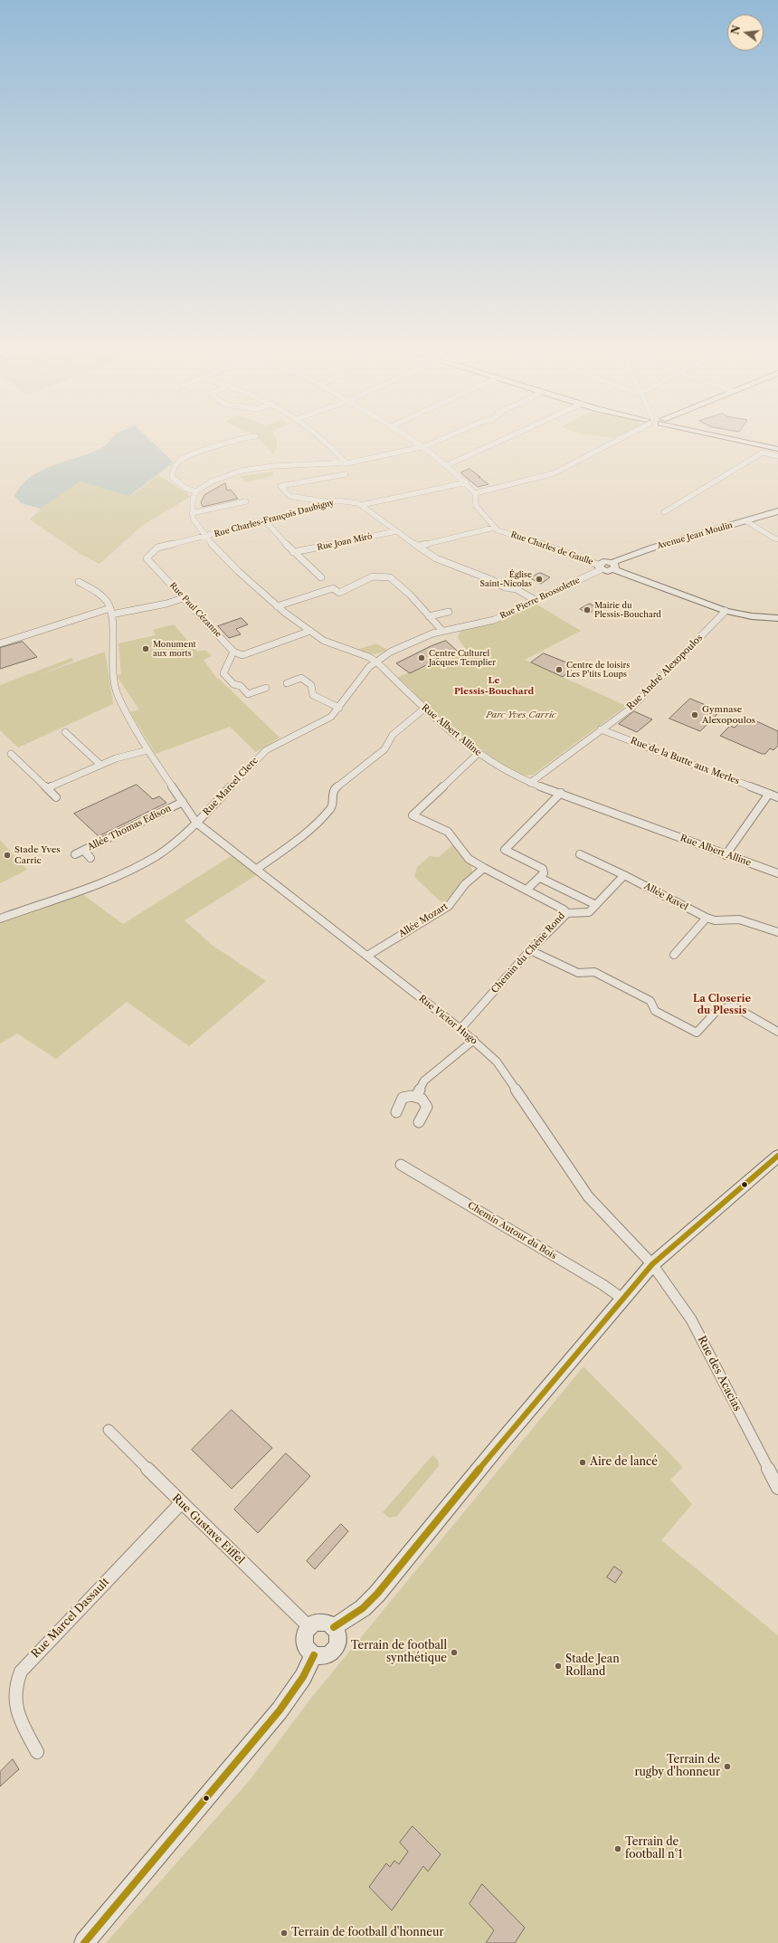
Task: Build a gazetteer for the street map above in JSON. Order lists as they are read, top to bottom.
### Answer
{
  "streets": {
    "street": [
      "Rue Charles-François Daubigny",
      "Avenue Jean Moulin",
      "Rue Joan Mirò",
      "Rue Charles de Gaulle",
      "Rue Pierre Brossolette",
      "Rue Paul Cézanne",
      "Rue André Alexopoulos",
      "Rue Albert Alline",
      "Rue de la Butte aux Merles",
      "Rue Marcel Clerc",
      "Allée Thomas Edison",
      "Allée Ravel",
      "Allée Mozart",
      "Chemin du Chêne Rond",
      "Rue Victor Hugo",
      "Chemin Autour du Bois",
      "Rue des Acacias",
      "Rue Gustave Eiffel",
      "Rue Marcel Dassault"
    ]
  },
  "crossings": [
    ["Rue Charles-François Daubigny", "Rue Paul Cézanne"],
    ["Rue Charles-François Daubigny", "Rue Albert Alline"],
    ["Avenue Jean Moulin", "Rue Charles de Gaulle"],
    ["Avenue Jean Moulin", "Rue Pierre Brossolette"],
    ["Rue Charles de Gaulle", "Rue Pierre Brossolette"],
    ["Rue Pierre Brossolette", "Rue Albert Alline"],
    ["Rue Pierre Brossolette", "Rue Marcel Clerc"],
    ["Rue Paul Cézanne", "Rue Albert Alline"],
    ["Rue André Alexopoulos", "Rue Albert Alline"],
    ["Rue André Alexopoulos", "Rue de la Butte aux Merles"],
    ["Rue Albert Alline", "Rue Marcel Clerc"],
    ["Rue Marcel Clerc", "Rue Victor Hugo"],
    ["Allée Thomas Edison", "Rue Victor Hugo"],
    ["Allée Mozart", "Chemin du Chêne Rond"],
    ["Allée Mozart", "Rue Victor Hugo"],
    ["Chemin du Chêne Rond", "Rue Victor Hugo"],
    ["Rue Victor Hugo", "Rue des Acacias"],
    ["Rue Gustave Eiffel", "Rue Marcel Dassault"]
  ],
  "districts": ["Le Plessis-Bouchard", "La Closerie du Plessis"],
  "parks": ["Parc Yves Carric"],
  "places": [
    "Église Saint-Nicolas",
    "Mairie du Plessis-Bouchard",
    "Monument aux morts",
    "Centre Culturel Jacques Templier",
    "Centre de loisirs Les P'tits Loups",
    "Gymnase Alexopoulos",
    "Stade Yves Carric",
    "Aire de lancé",
    "Terrain de football synthétique",
    "Stade Jean Rolland",
    "Terrain de rugby d'honneur",
    "Terrain de football n°1",
    "Terrain de football d'honneur"
  ],
  "north": "left"
}
